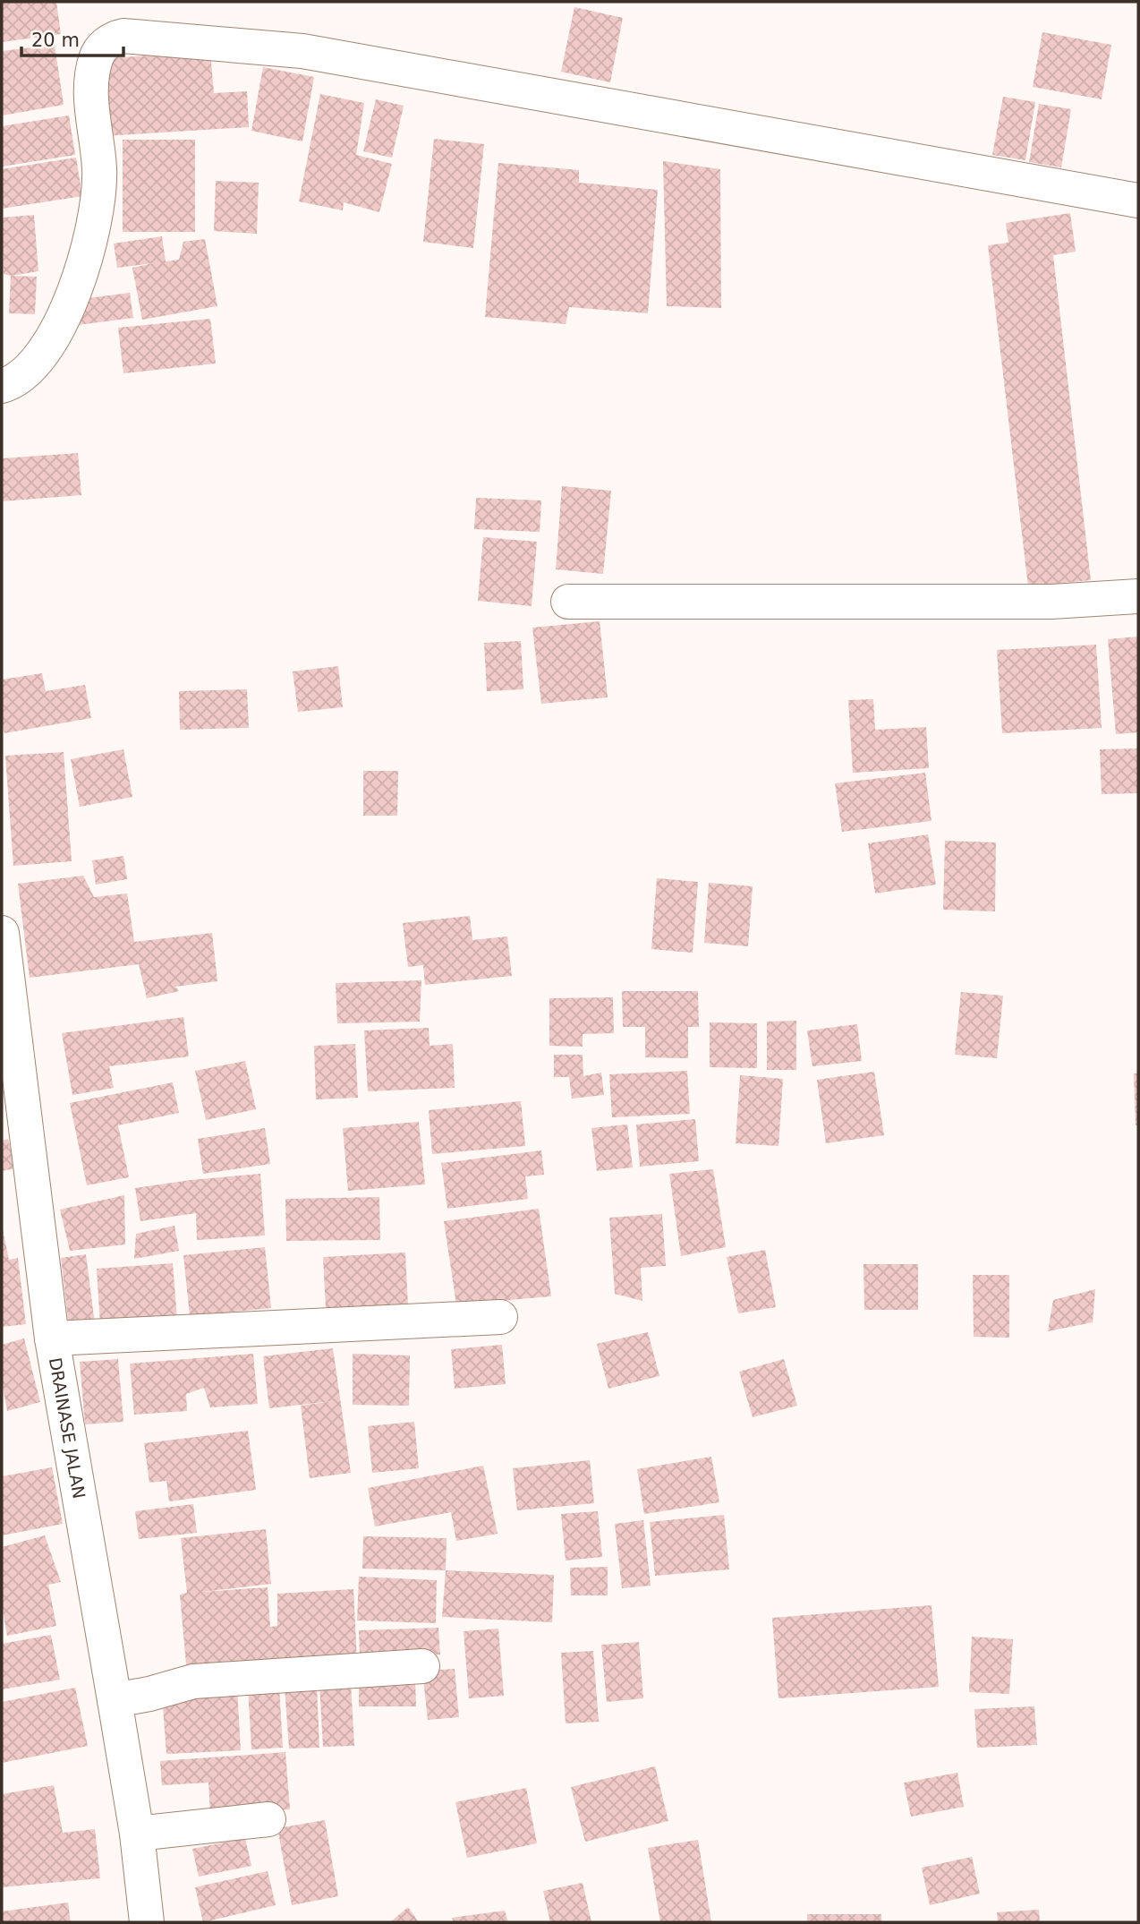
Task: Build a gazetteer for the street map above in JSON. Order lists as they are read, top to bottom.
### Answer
{
  "streets": {
    "street": ["DRAINASE JALAN"]
  },
  "scale_bar": "20 m"
}
